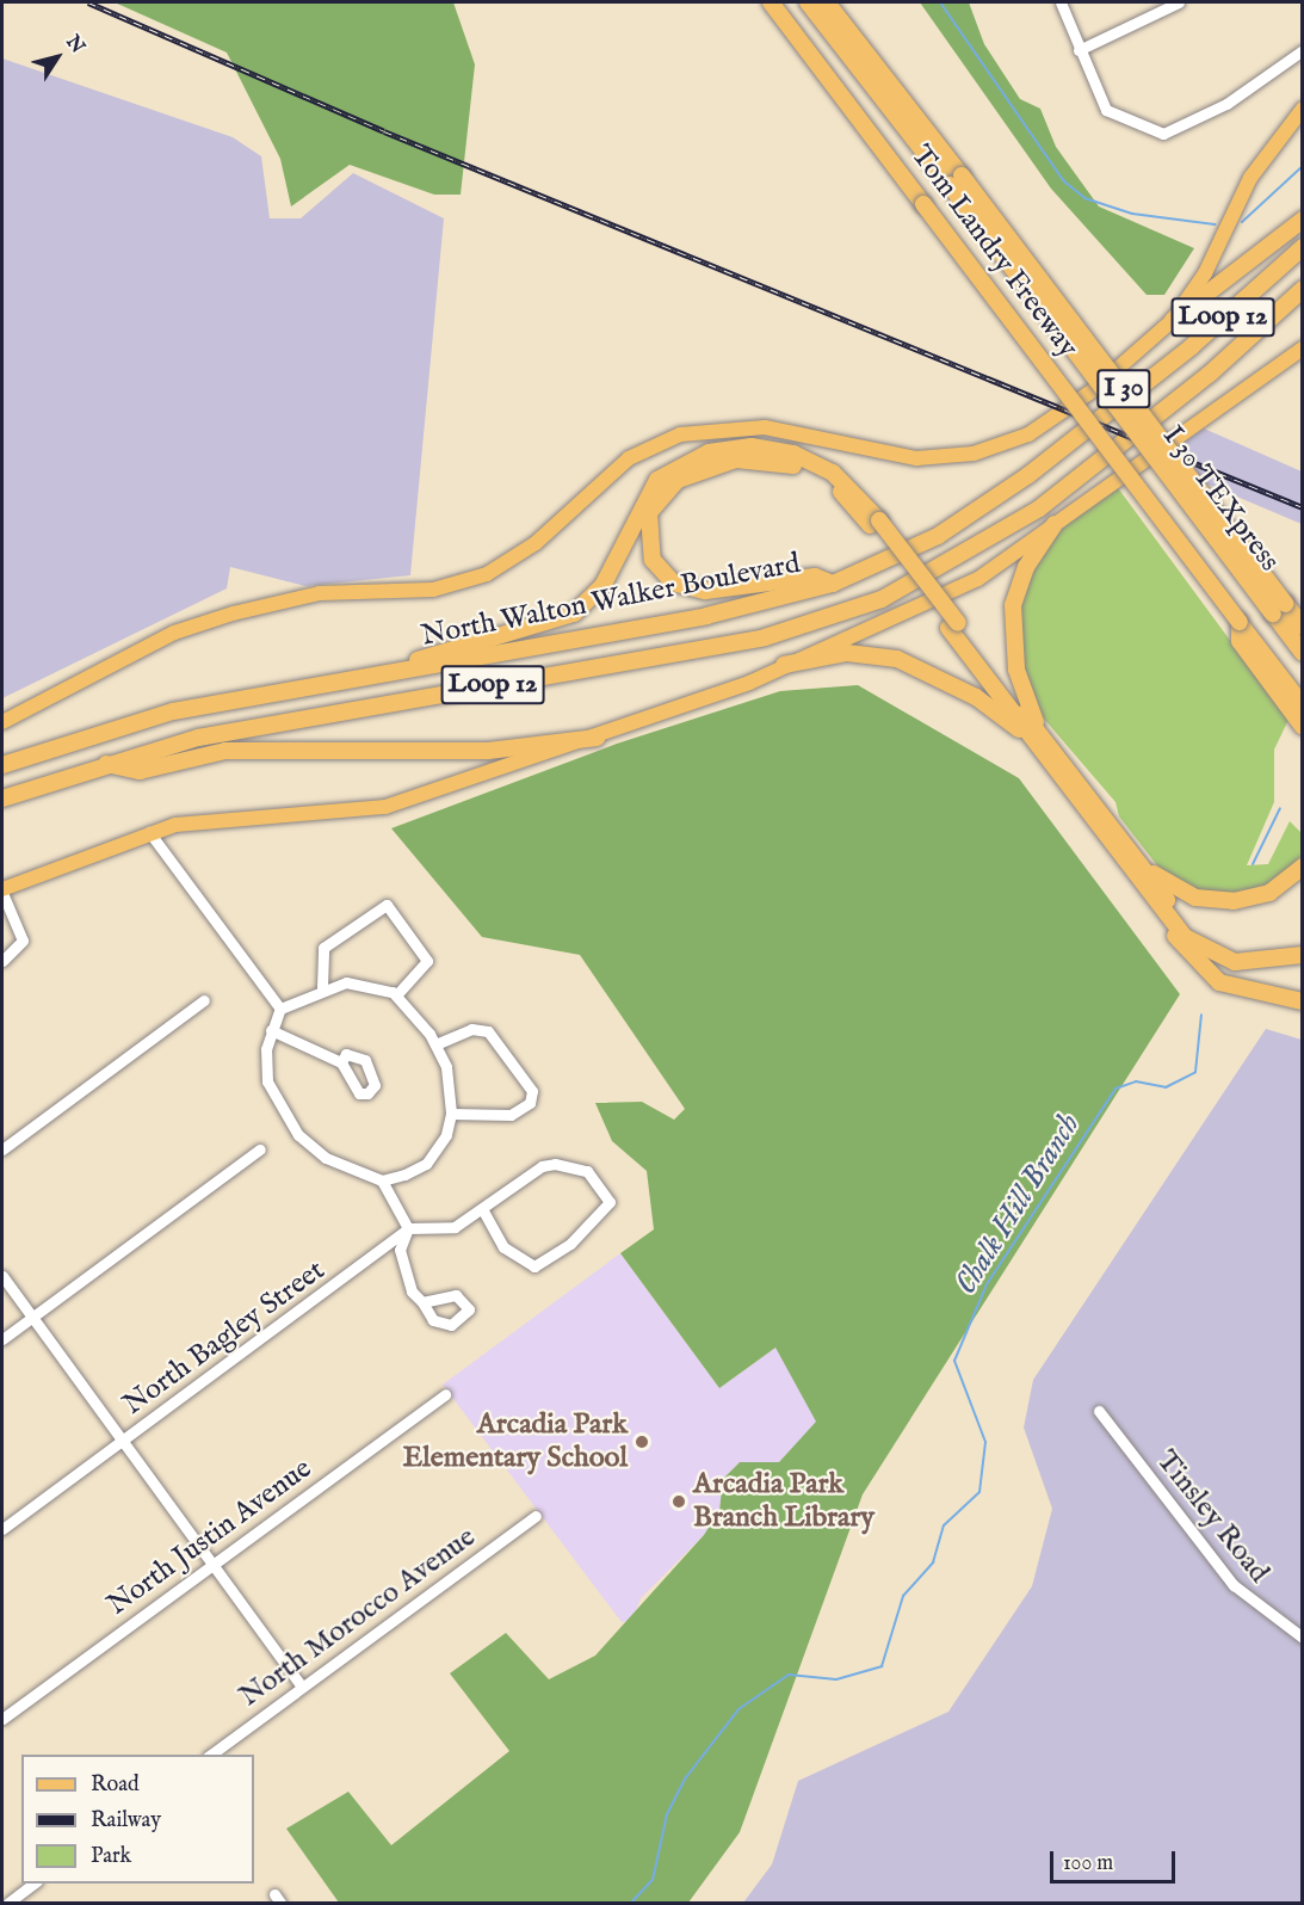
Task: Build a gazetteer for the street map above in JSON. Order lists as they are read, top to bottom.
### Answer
{
  "streets": {
    "highway": [
      "Tom Landry Freeway",
      "Loop 12",
      "I 30",
      "I 30 TEXpress",
      "North Walton Walker Boulevard"
    ],
    "street": [
      "North Bagley Street",
      "Tinsley Road",
      "North Justin Avenue",
      "North Morocco Avenue"
    ]
  },
  "crossings": [
    ["Tom Landry Freeway", "I 30 TEXpress"]
  ],
  "water": ["Chalk Hill Branch"],
  "places": ["Arcadia Park Elementary School", "Arcadia Park Branch Library"],
  "legend": ["Road", "Railway", "Park"],
  "scale_bar": "100 m",
  "north": "top right"
}
